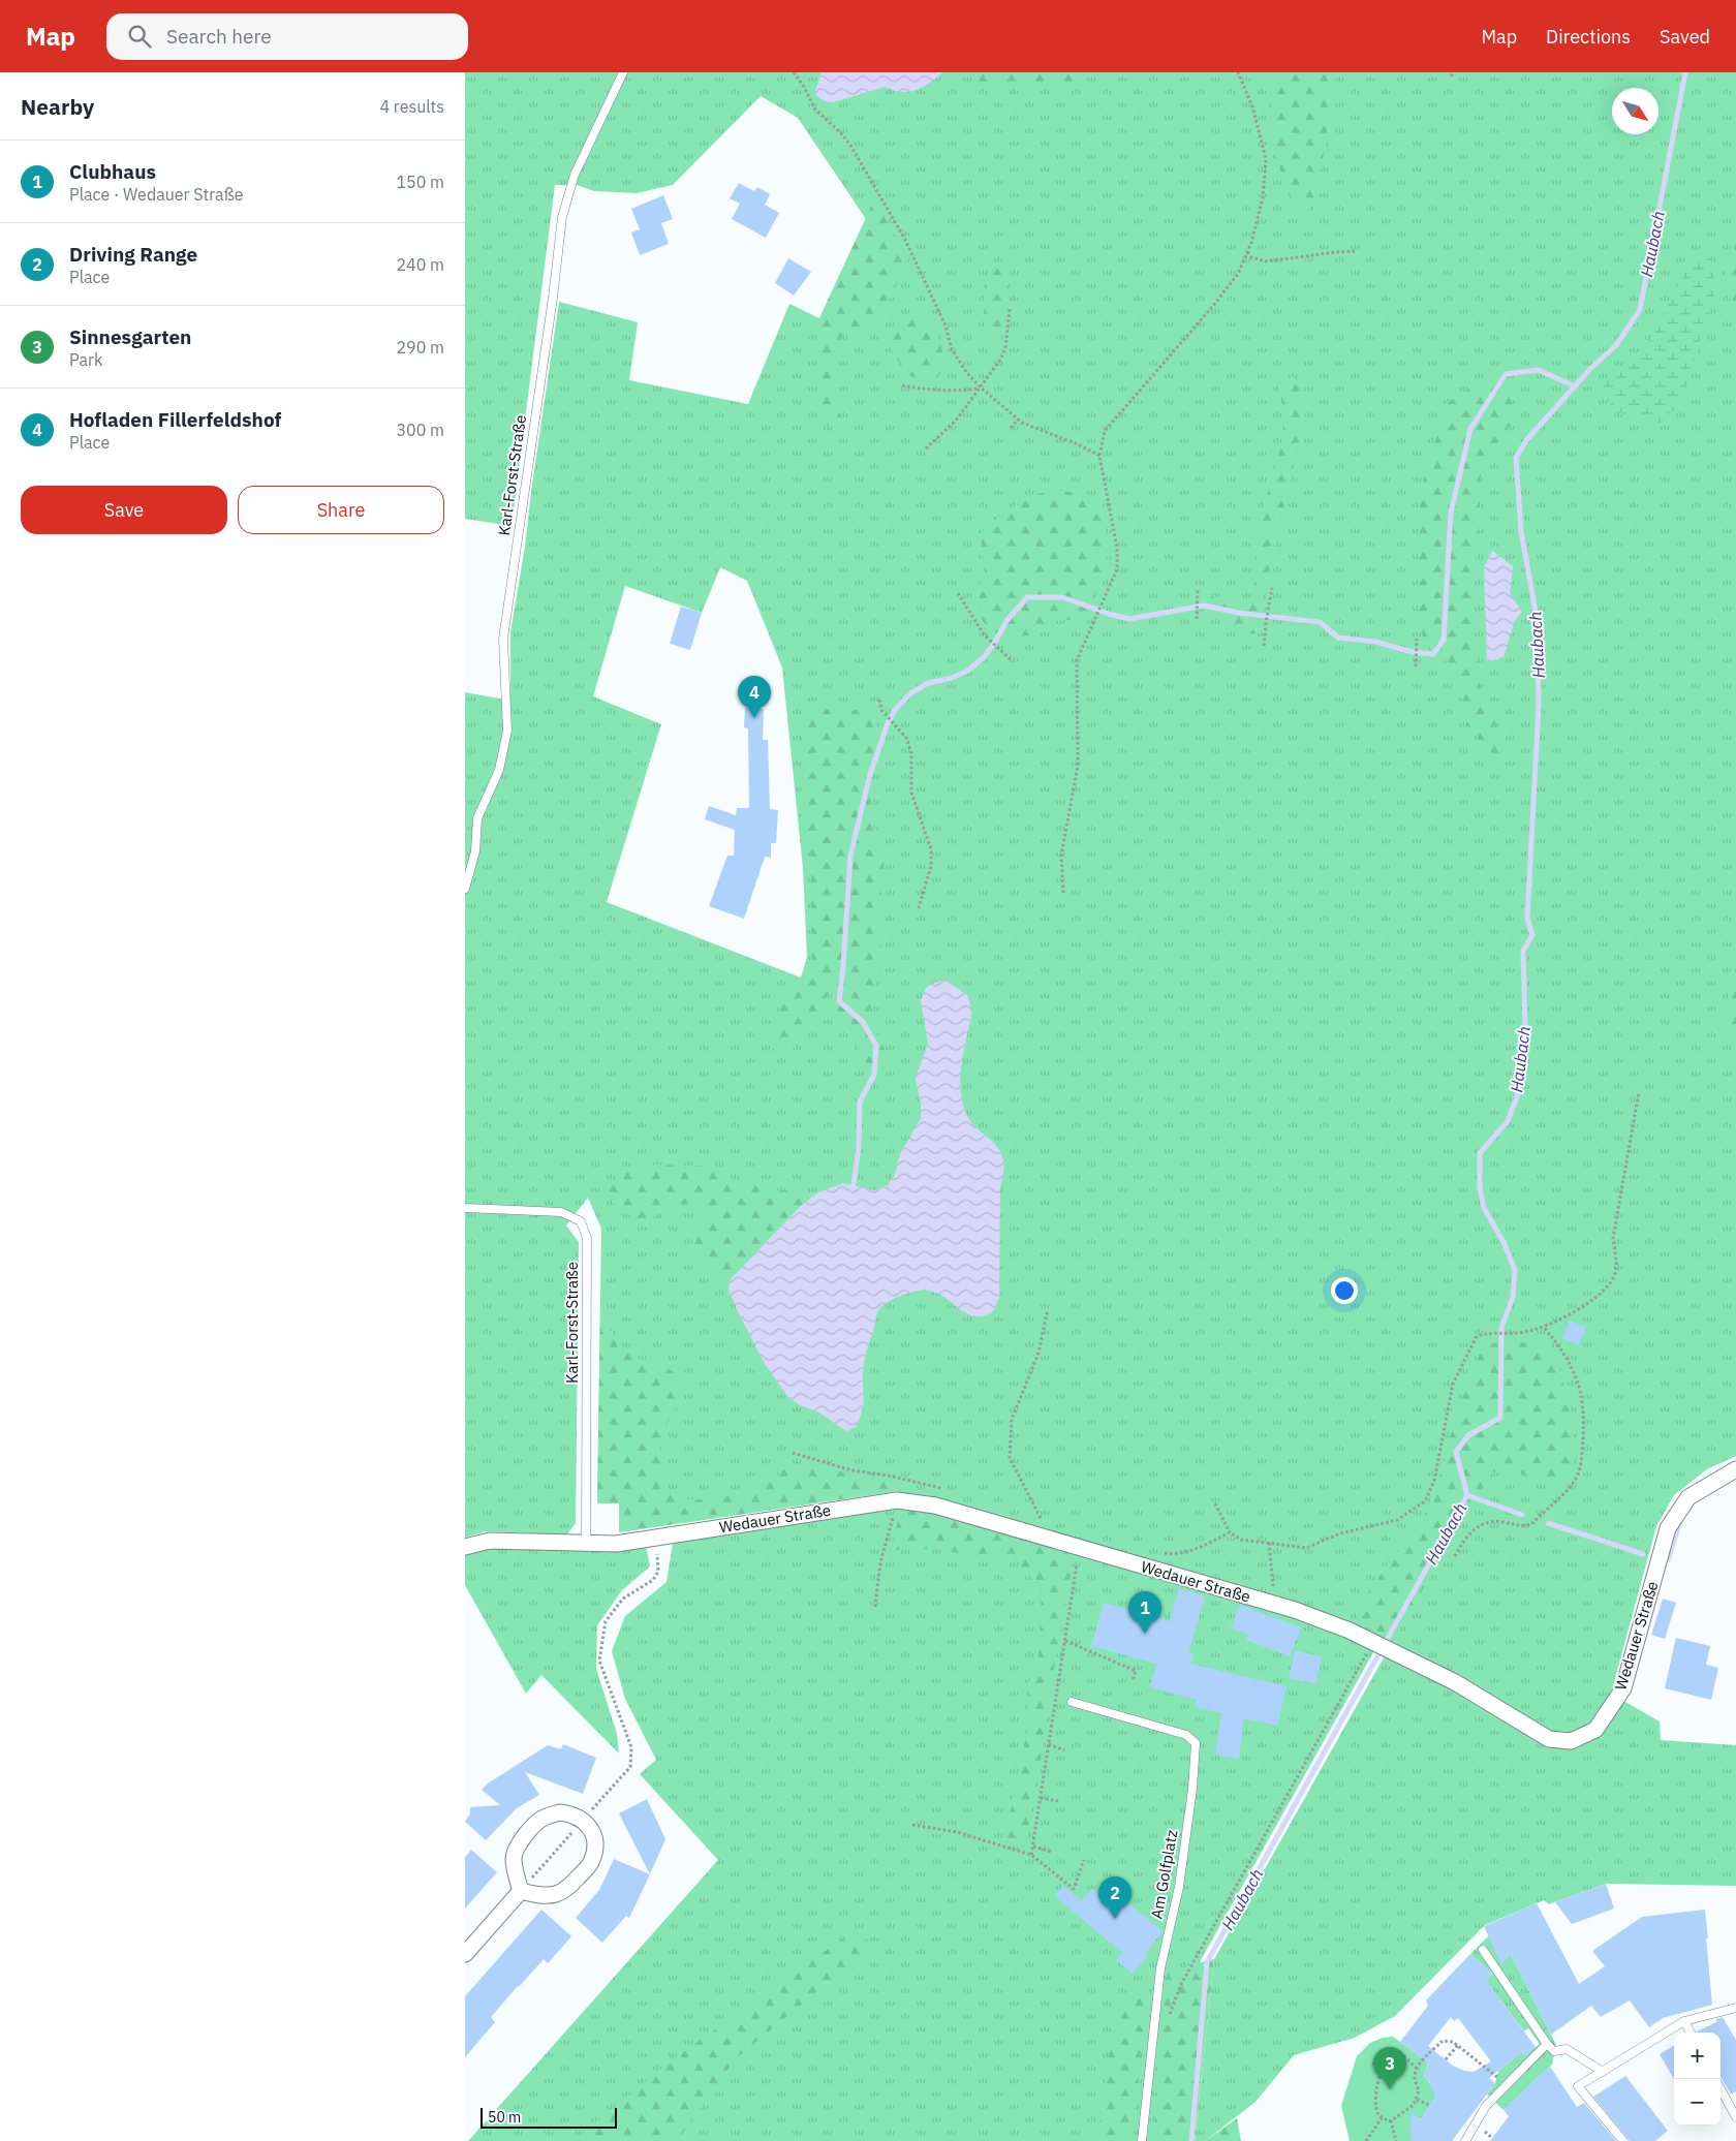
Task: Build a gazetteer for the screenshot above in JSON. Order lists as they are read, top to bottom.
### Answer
{
  "streets": {
    "street": ["Wedauer Straße"],
    "lane": ["Karl-Forst-Straße", "Am Golfplatz"]
  },
  "crossings": [
    ["Karl-Forst-Straße", "Wedauer Straße"]
  ],
  "water": ["Haubach"],
  "scale_bar": "50 m",
  "north": "bottom right",
  "page": {
    "header": "Map",
    "search": "Search here",
    "nav": ["Map", "Directions", "Saved"],
    "heading": ["Nearby", "4 results"],
    "list": [
      {
        "mark": "1",
        "name": "Clubhaus",
        "note": "Place · Wedauer Straße",
        "value": "150 m"
      },
      {
        "mark": "2",
        "name": "Driving Range",
        "note": "Place",
        "value": "240 m"
      },
      {
        "mark": "3",
        "name": "Sinnesgarten",
        "note": "Park",
        "value": "290 m"
      },
      {
        "mark": "4",
        "name": "Hofladen Fillerfeldshof",
        "note": "Place",
        "value": "300 m"
      }
    ],
    "buttons": ["Save", "Share"],
    "pins": [
      "4",
      "1",
      "2",
      "3"
    ],
    "map_buttons": ["+", "−"],
    "scale": "50 m"
  }
}
